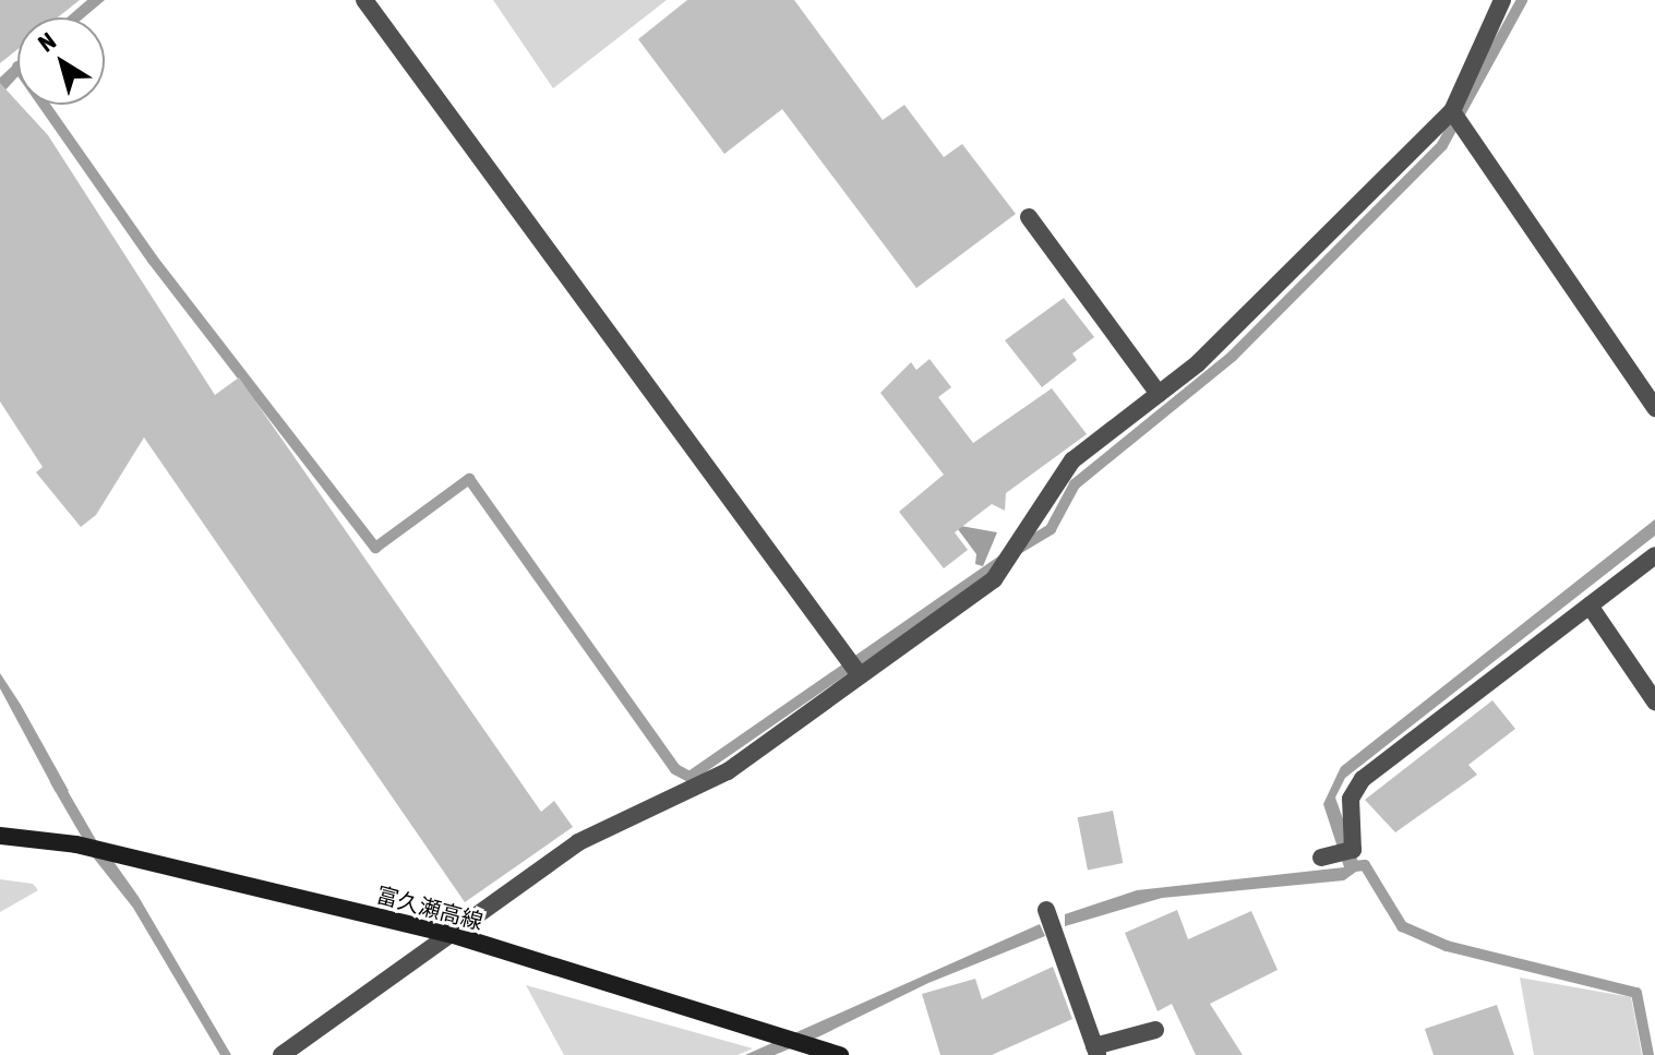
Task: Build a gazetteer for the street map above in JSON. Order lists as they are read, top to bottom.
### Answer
{
  "streets": {
    "main road": ["富久瀬高線"]
  },
  "north": "top left"
}
